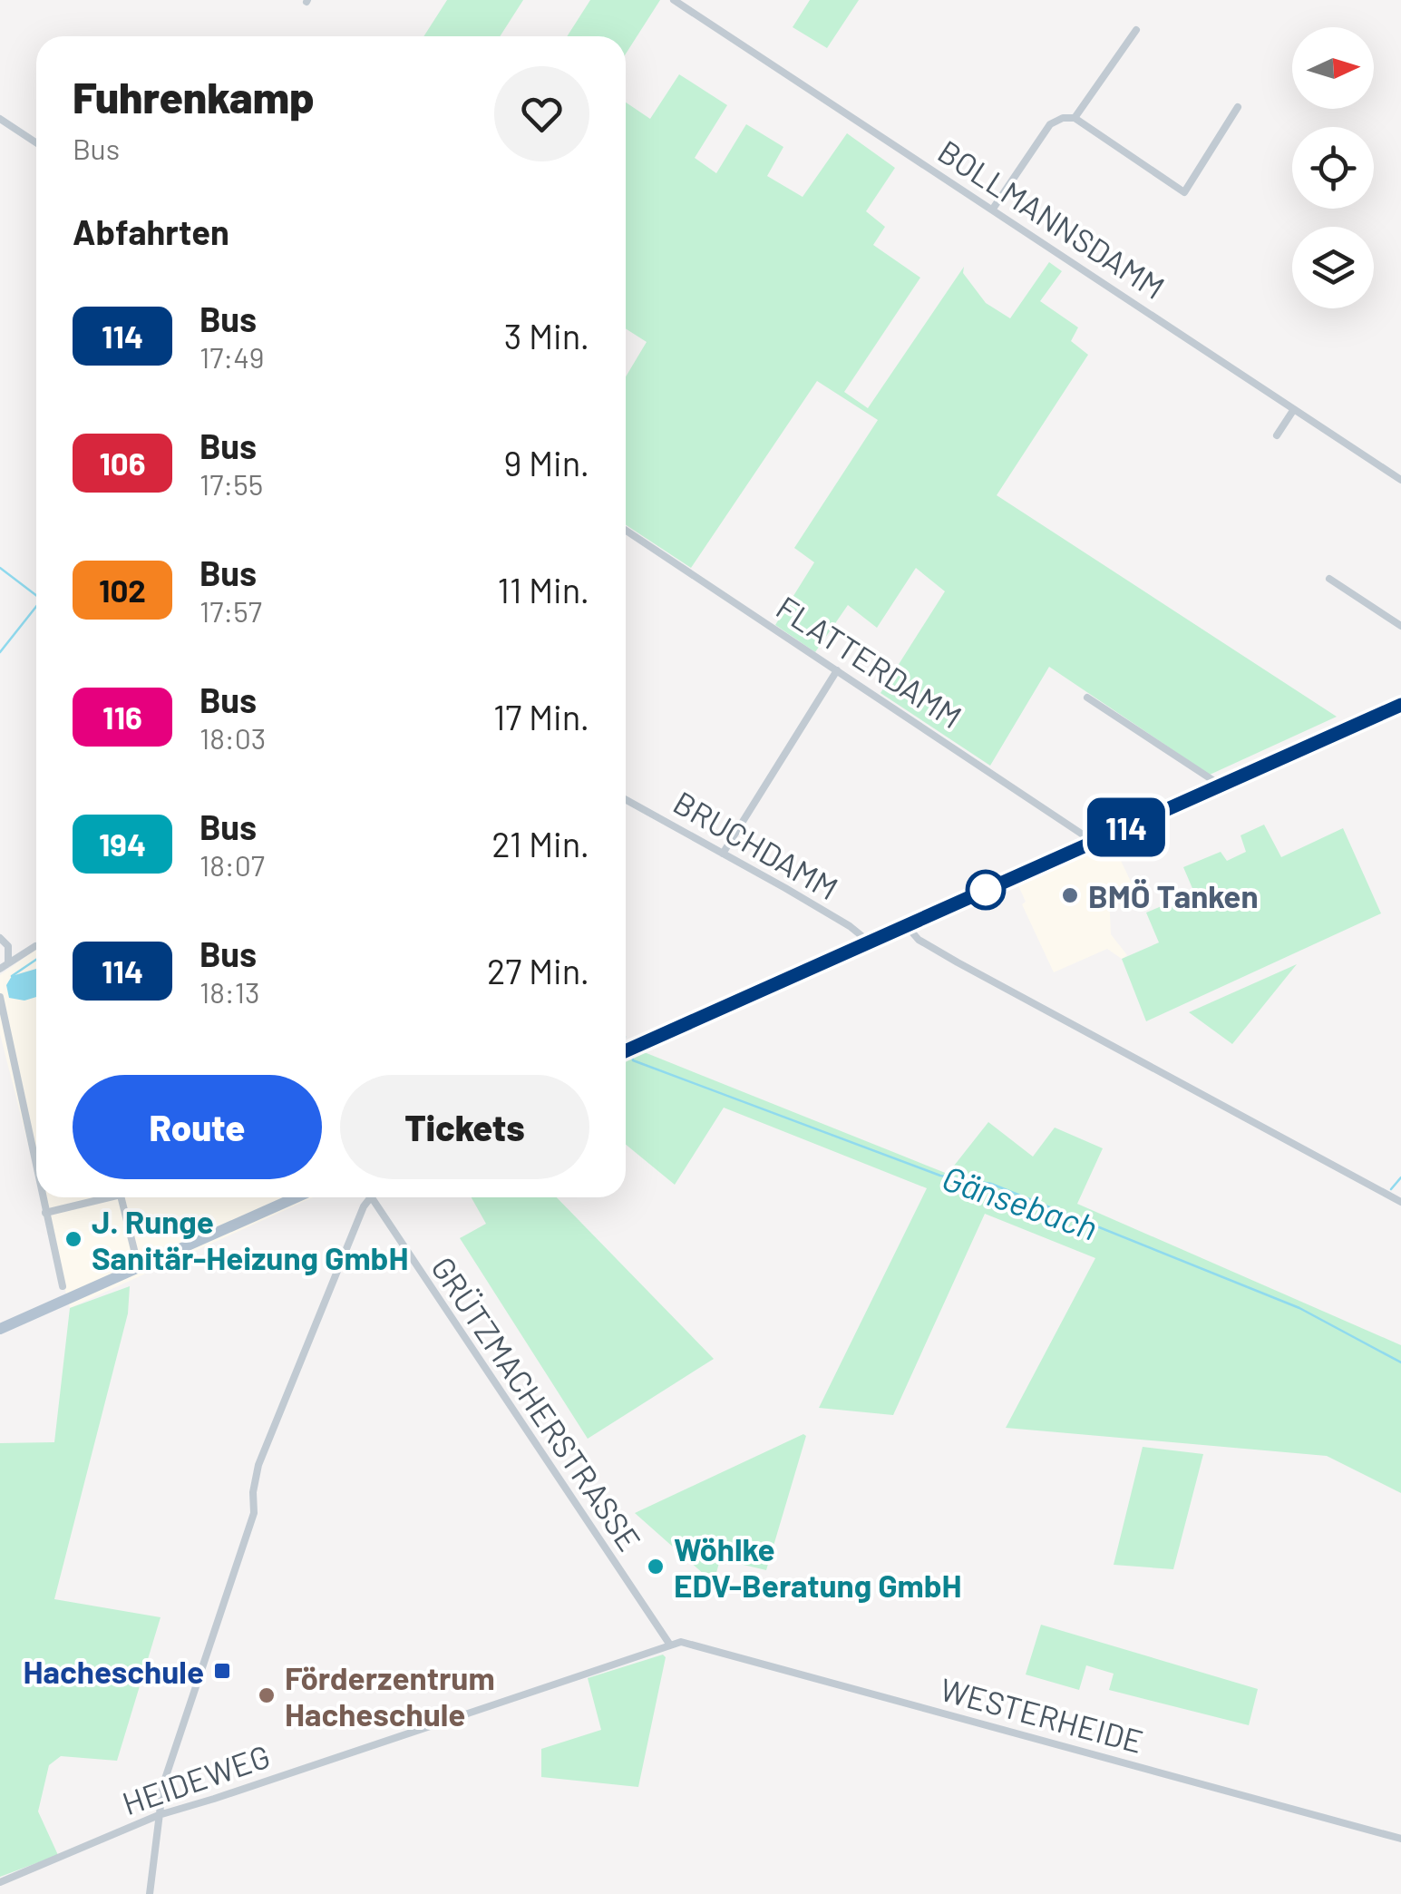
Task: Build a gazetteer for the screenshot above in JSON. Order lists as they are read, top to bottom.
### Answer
{
  "streets": {
    "street": [
      "BOLLMANNSDAMM",
      "FLATTERDAMM",
      "BRUCHDAMM",
      "GRÜTZMACHERSTRASSE",
      "WESTERHEIDE",
      "HEIDEWEG"
    ]
  },
  "crossings": [
    ["GRÜTZMACHERSTRASSE", "WESTERHEIDE"],
    ["GRÜTZMACHERSTRASSE", "HEIDEWEG"],
    ["WESTERHEIDE", "HEIDEWEG"]
  ],
  "water": ["Gänsebach"],
  "places": {
    "other": [
      "BMÖ Tanken",
      "J. Runge Sanitär-Heizung GmbH",
      "Wöhlke EDV-Beratung GmbH",
      "Förderzentrum Hacheschule"
    ],
    "transit": ["Hacheschule"]
  },
  "lines": ["bus line 114"],
  "north": "right",
  "page": {
    "on_map": "114",
    "heading": [
      ["Fuhrenkamp", "Bus"],
      "Abfahrten"
    ],
    "list": [
      {
        "mark": "114",
        "name": "Bus",
        "note": "17:49",
        "value": "3 Min."
      },
      {
        "mark": "106",
        "name": "Bus",
        "note": "17:55",
        "value": "9 Min."
      },
      {
        "mark": "102",
        "name": "Bus",
        "note": "17:57",
        "value": "11 Min."
      },
      {
        "mark": "116",
        "name": "Bus",
        "note": "18:03",
        "value": "17 Min."
      },
      {
        "mark": "194",
        "name": "Bus",
        "note": "18:07",
        "value": "21 Min."
      },
      {
        "mark": "114",
        "name": "Bus",
        "note": "18:13",
        "value": "27 Min."
      }
    ],
    "buttons": ["Route", "Tickets"]
  }
}
